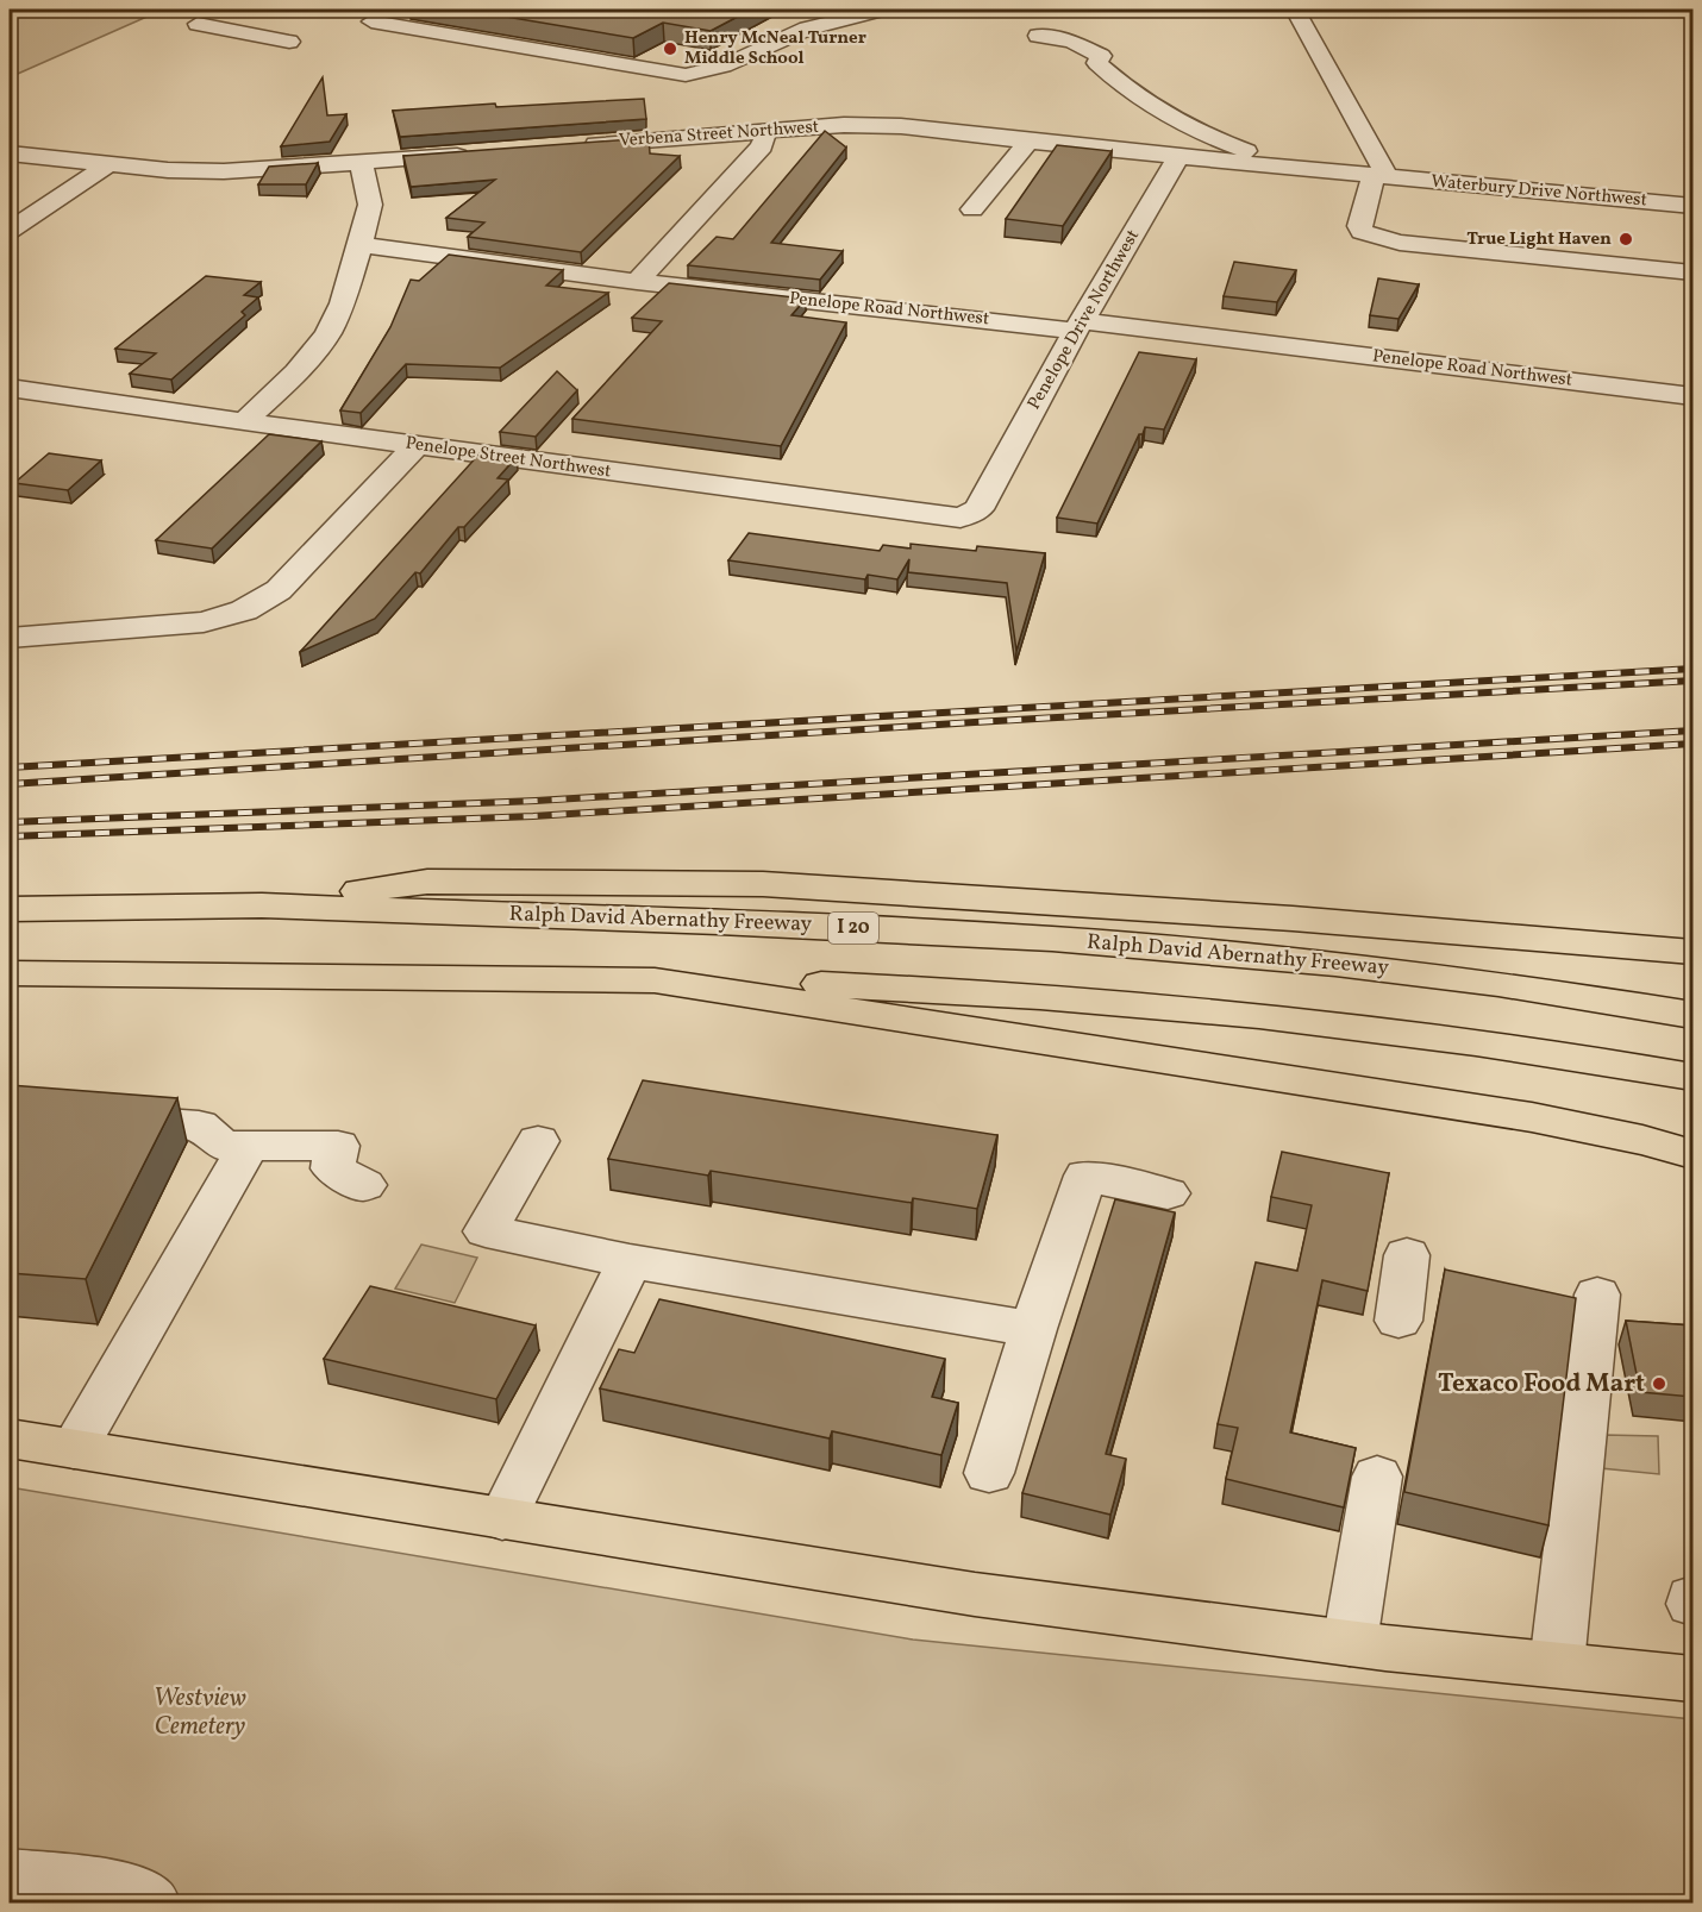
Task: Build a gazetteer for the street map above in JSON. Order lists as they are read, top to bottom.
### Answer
{
  "streets": {
    "main road": ["Ralph David Abernathy Freeway", "I 20"],
    "street": [
      "Verbena Street Northwest",
      "Waterbury Drive Northwest",
      "Penelope Road Northwest",
      "Penelope Drive Northwest",
      "Penelope Street Northwest"
    ]
  },
  "crossings": [
    ["Verbena Street Northwest", "Waterbury Drive Northwest"],
    ["Verbena Street Northwest", "Penelope Drive Northwest"],
    ["Penelope Road Northwest", "Penelope Drive Northwest"],
    ["Penelope Drive Northwest", "Penelope Street Northwest"]
  ],
  "parks": ["Westview Cemetery"],
  "places": ["Henry McNeal Turner Middle School", "True Light Haven", "Texaco Food Mart"]
}
